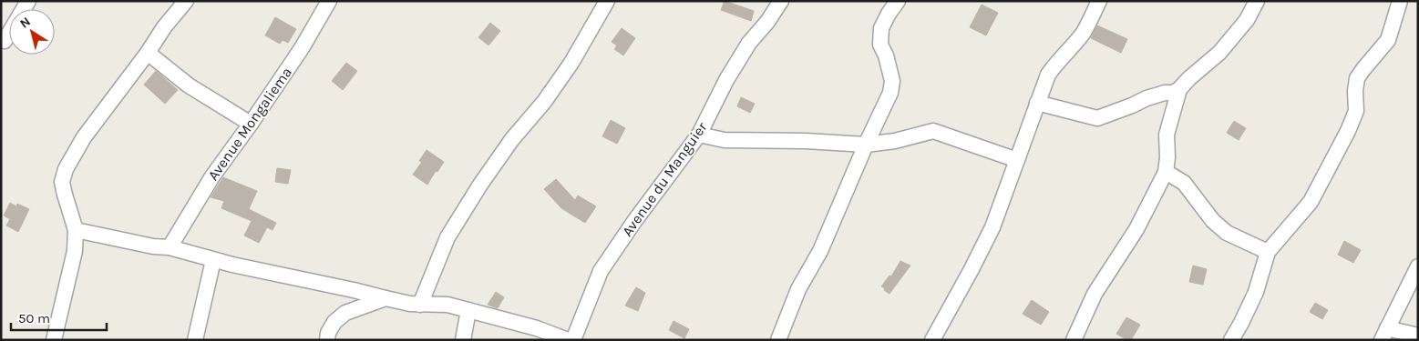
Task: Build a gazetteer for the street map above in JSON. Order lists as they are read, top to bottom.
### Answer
{
  "streets": {
    "street": ["Avenue Mongaliema", "Avenue du Manguier"]
  },
  "scale_bar": "50 m",
  "north": "top left"
}
